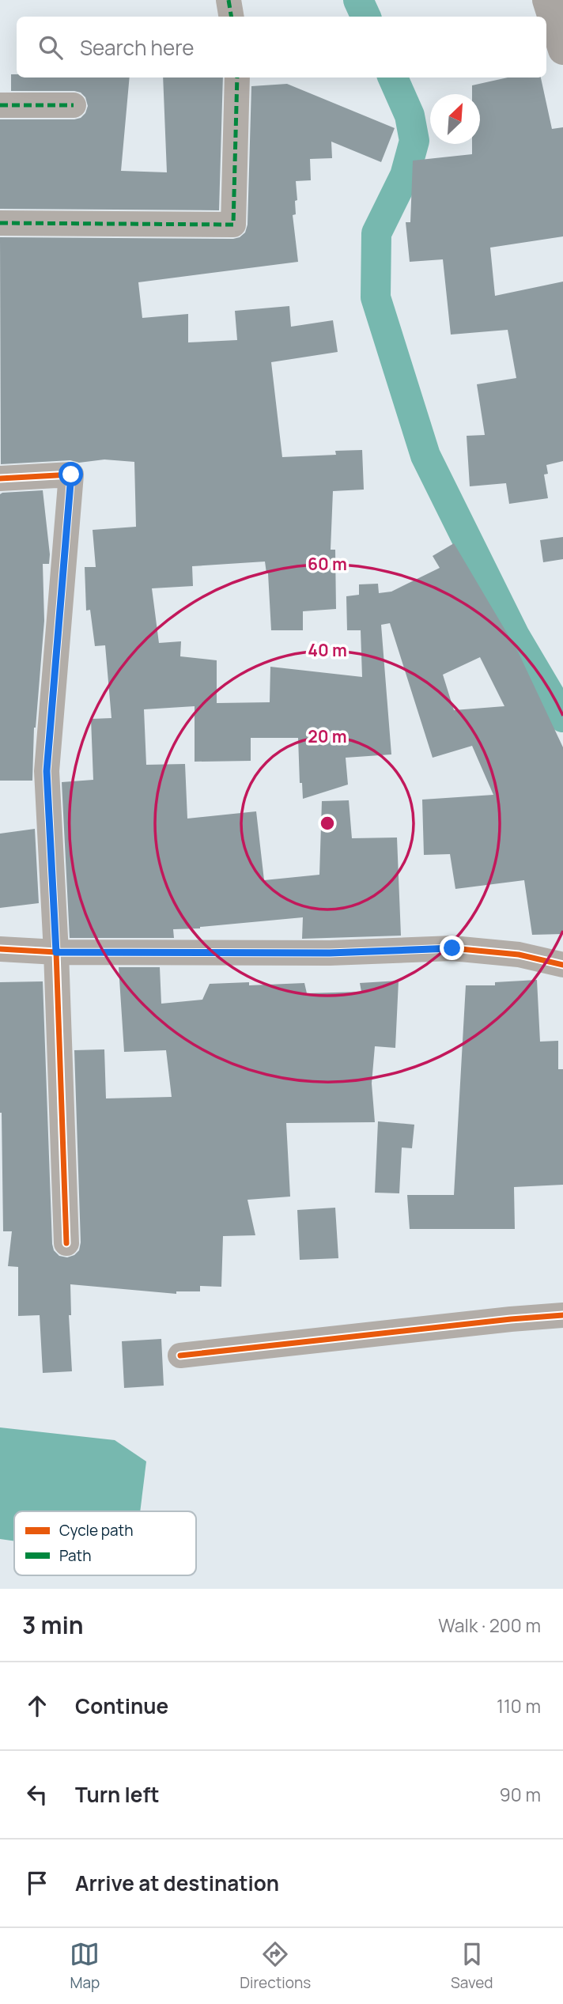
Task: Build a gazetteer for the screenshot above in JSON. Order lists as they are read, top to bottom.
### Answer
{
  "legend": ["Cycle path", "Path"],
  "north": "top right",
  "page": {
    "search": "Search here",
    "heading": ["3 min", "Walk · 200 m"],
    "list": [
      ["Continue", "110 m"],
      ["Turn left", "90 m"],
      "Arrive at destination"
    ],
    "nav": ["Map", "Directions", "Saved"]
  },
  "rings": ["60 m", "40 m", "20 m"]
}
